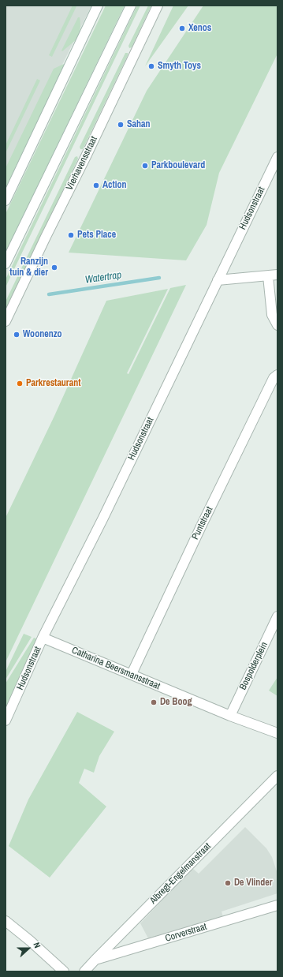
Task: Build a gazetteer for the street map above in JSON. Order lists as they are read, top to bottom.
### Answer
{
  "streets": {
    "street": [
      "Vierhavensstraat",
      "Hudsonstraat",
      "Puntstraat",
      "Bospolderplein",
      "Catharina Beersmansstraat",
      "Albregt-Engelmanstraat",
      "Corverstraat"
    ]
  },
  "crossings": [
    ["Hudsonstraat", "Catharina Beersmansstraat"],
    ["Puntstraat", "Catharina Beersmansstraat"],
    ["Bospolderplein", "Catharina Beersmansstraat"],
    ["Albregt-Engelmanstraat", "Corverstraat"]
  ],
  "water": ["Watertrap"],
  "places": [
    "Xenos",
    "Smyth Toys",
    "Sahan",
    "Parkboulevard",
    "Action",
    "Pets Place",
    "Ranzijn tuin & dier",
    "Woonenzo",
    "Parkrestaurant",
    "De Boog",
    "De Vlinder"
  ],
  "north": "right"
}
